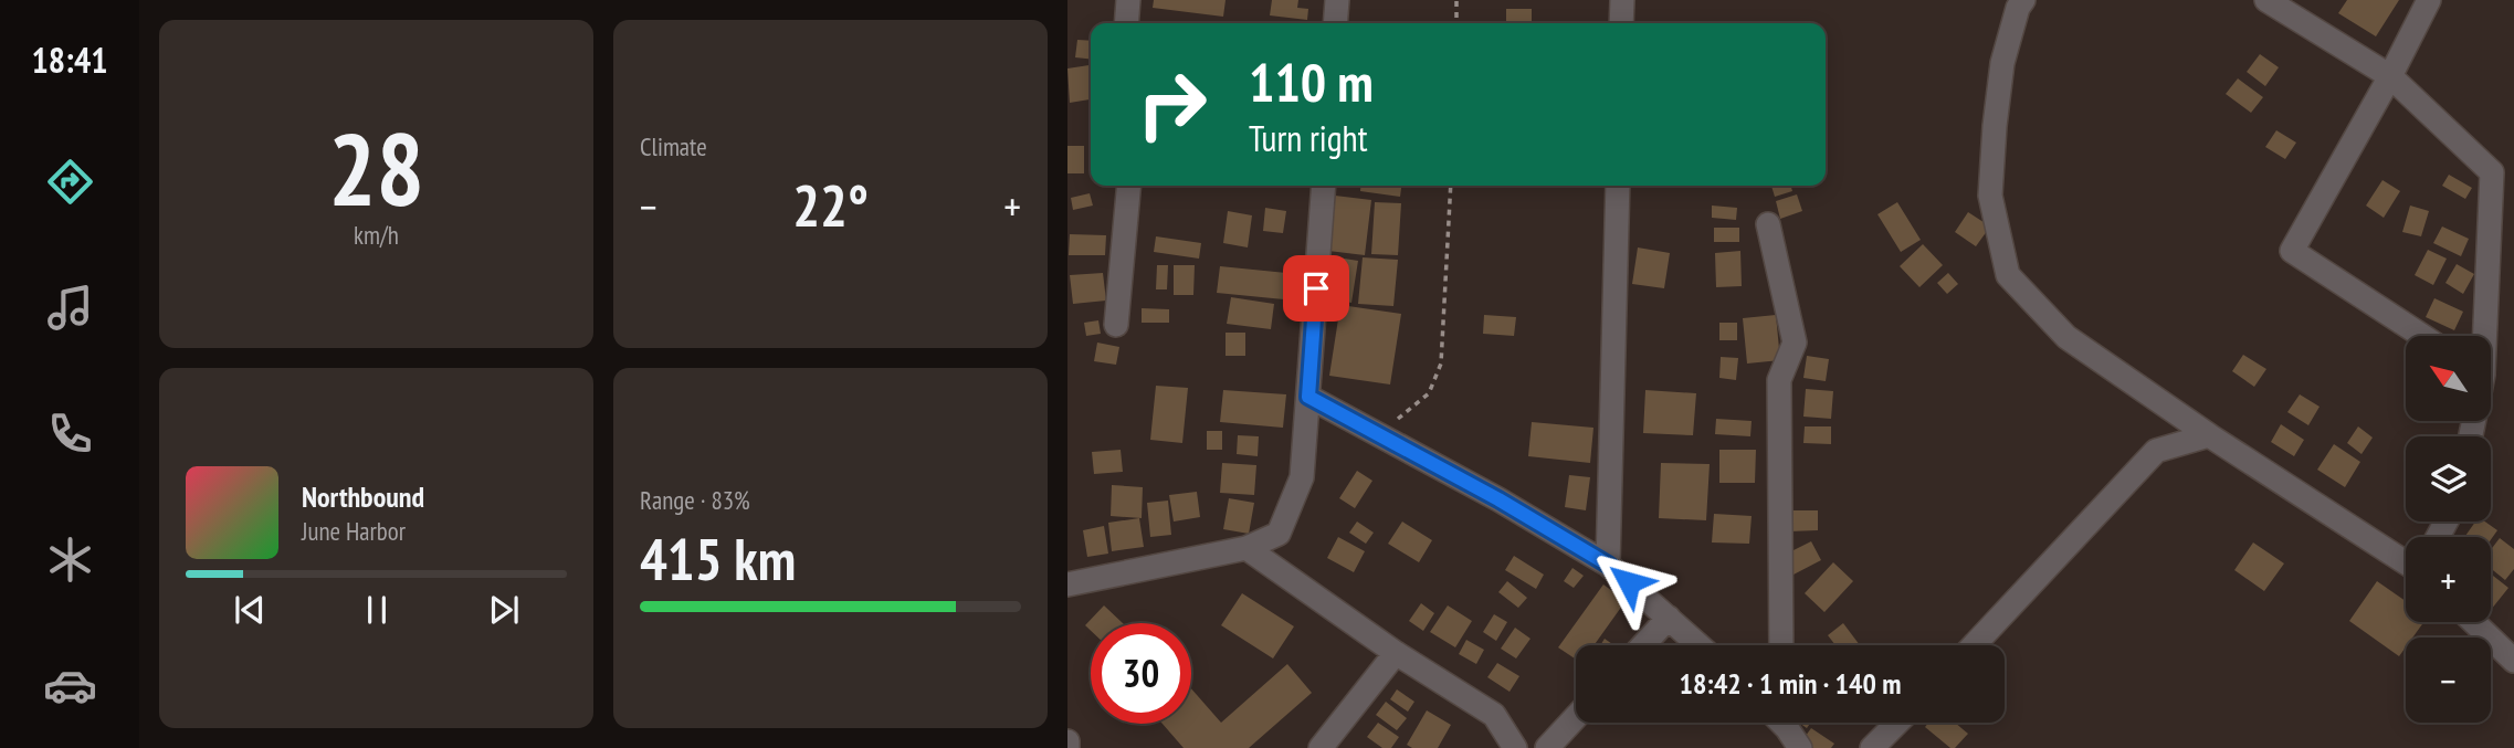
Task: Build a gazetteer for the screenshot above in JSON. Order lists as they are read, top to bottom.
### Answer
{
  "north": "top left",
  "page": {
    "tabs": "18:41",
    "tile": [
      ["28", "km/h"],
      "Climate",
      ["Range · 83%", "415 km"]
    ],
    "turn": ["110 m", "Turn right"],
    "heat": ["−", "22°", "+"],
    "map_buttons": ["+", "−"],
    "song": ["Northbound", "June Harbor"],
    "limit": "30",
    "trip": "18:42 · 1 min · 140 m"
  }
}
